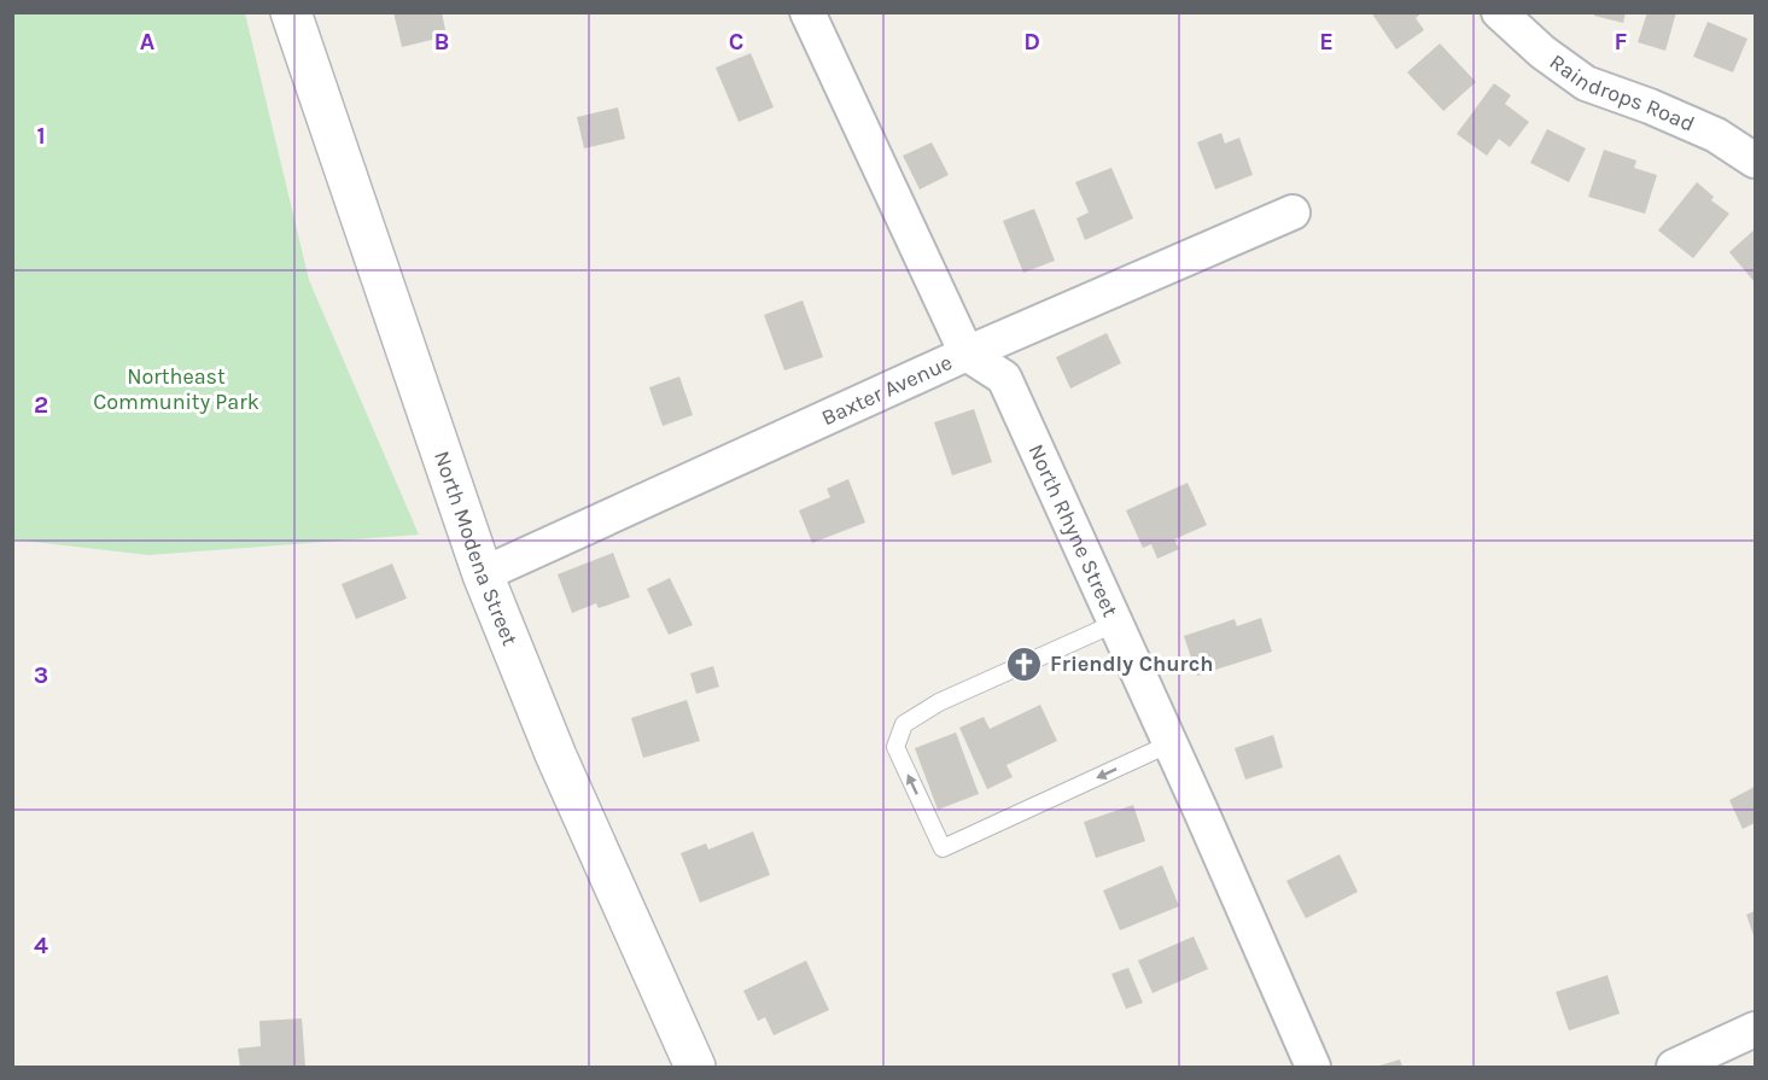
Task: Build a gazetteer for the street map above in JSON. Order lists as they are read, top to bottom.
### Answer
{
  "streets": {
    "street": [
      "Raindrops Road",
      "Baxter Avenue",
      "North Rhyne Street",
      "North Modena Street"
    ]
  },
  "crossings": [
    ["Baxter Avenue", "North Rhyne Street"],
    ["Baxter Avenue", "North Modena Street"]
  ],
  "parks": ["Northeast Community Park"],
  "places": {
    "church": ["Friendly Church"]
  },
  "grid": {
    "columns": [
      "A",
      "B",
      "C",
      "D",
      "E",
      "F"
    ],
    "rows": [
      "1",
      "2",
      "3",
      "4"
    ]
  }
}
